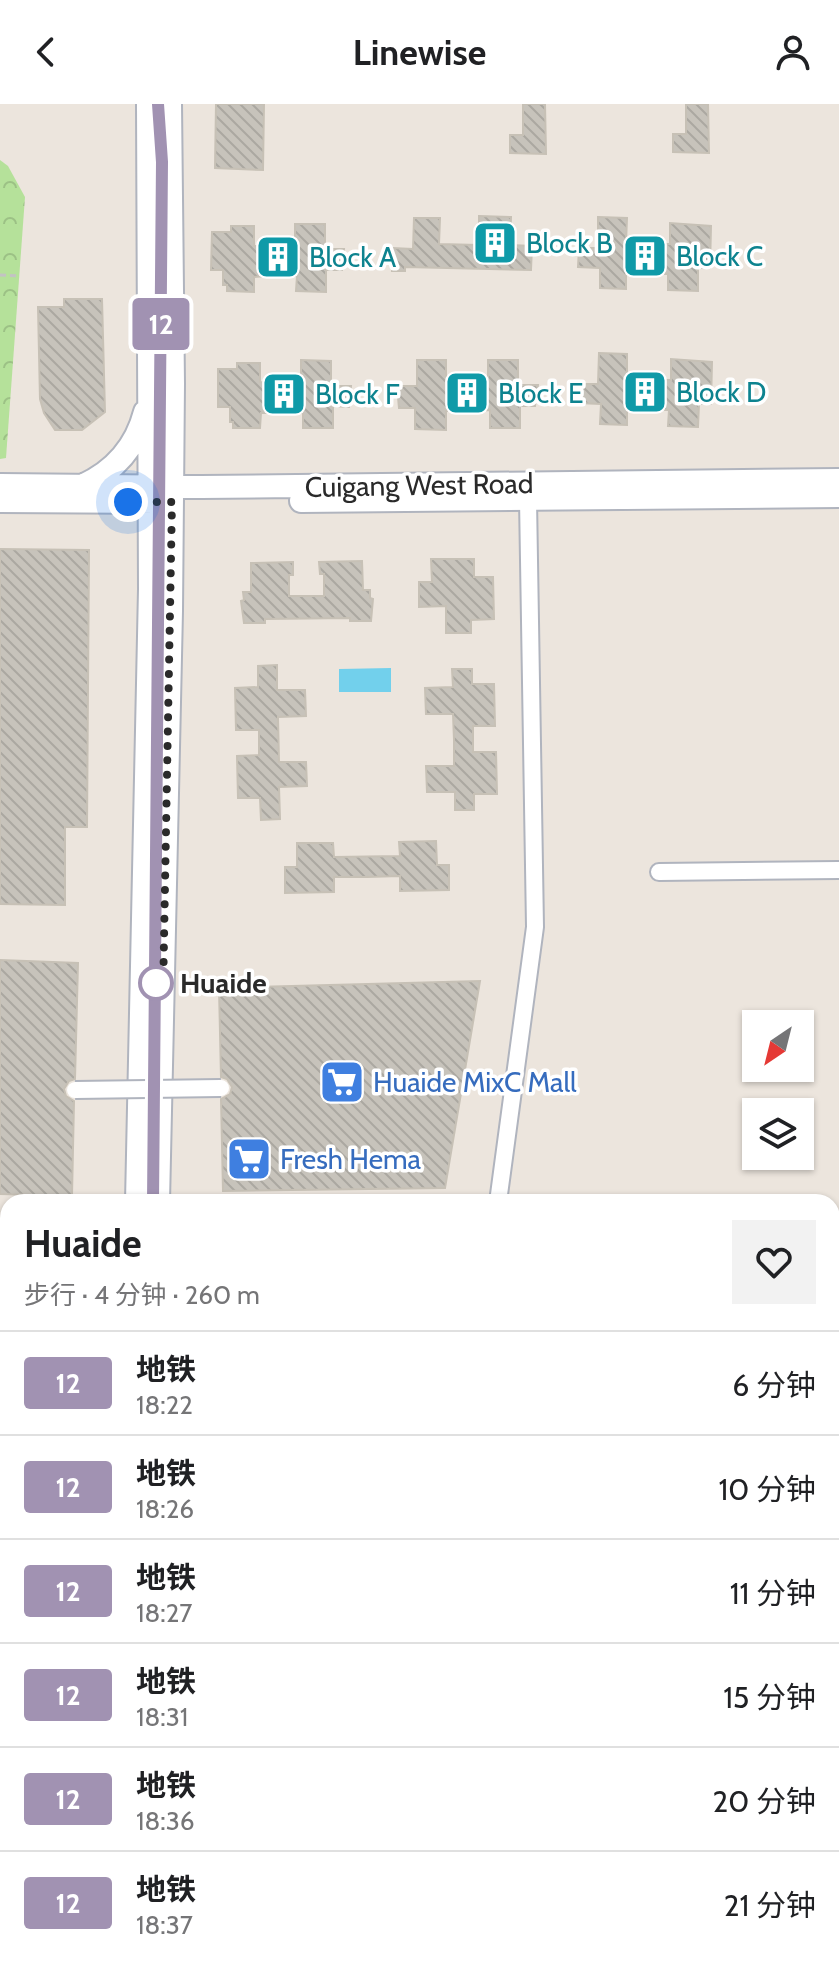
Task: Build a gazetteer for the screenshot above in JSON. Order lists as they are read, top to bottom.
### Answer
{
  "streets": {
    "main road": ["Cuigang West Road"]
  },
  "places": {
    "building": [
      "Block B",
      "Block C",
      "Block A",
      "Block D",
      "Block E",
      "Block F"
    ],
    "other": ["Huaide"],
    "supermarket": ["Huaide MixC Mall", "Fresh Hema"]
  },
  "lines": ["metro line 12"],
  "north": "bottom left",
  "page": {
    "header": "Linewise",
    "on_map": "12",
    "heading": ["Huaide", "步行 · 4 分钟 · 260 m"],
    "list": [
      {
        "mark": "12",
        "name": "地铁",
        "note": "18:22",
        "value": "6 分钟"
      },
      {
        "mark": "12",
        "name": "地铁",
        "note": "18:26",
        "value": "10 分钟"
      },
      {
        "mark": "12",
        "name": "地铁",
        "note": "18:27",
        "value": "11 分钟"
      },
      {
        "mark": "12",
        "name": "地铁",
        "note": "18:31",
        "value": "15 分钟"
      },
      {
        "mark": "12",
        "name": "地铁",
        "note": "18:36",
        "value": "20 分钟"
      },
      {
        "mark": "12",
        "name": "地铁",
        "note": "18:37",
        "value": "21 分钟"
      }
    ]
  }
}
